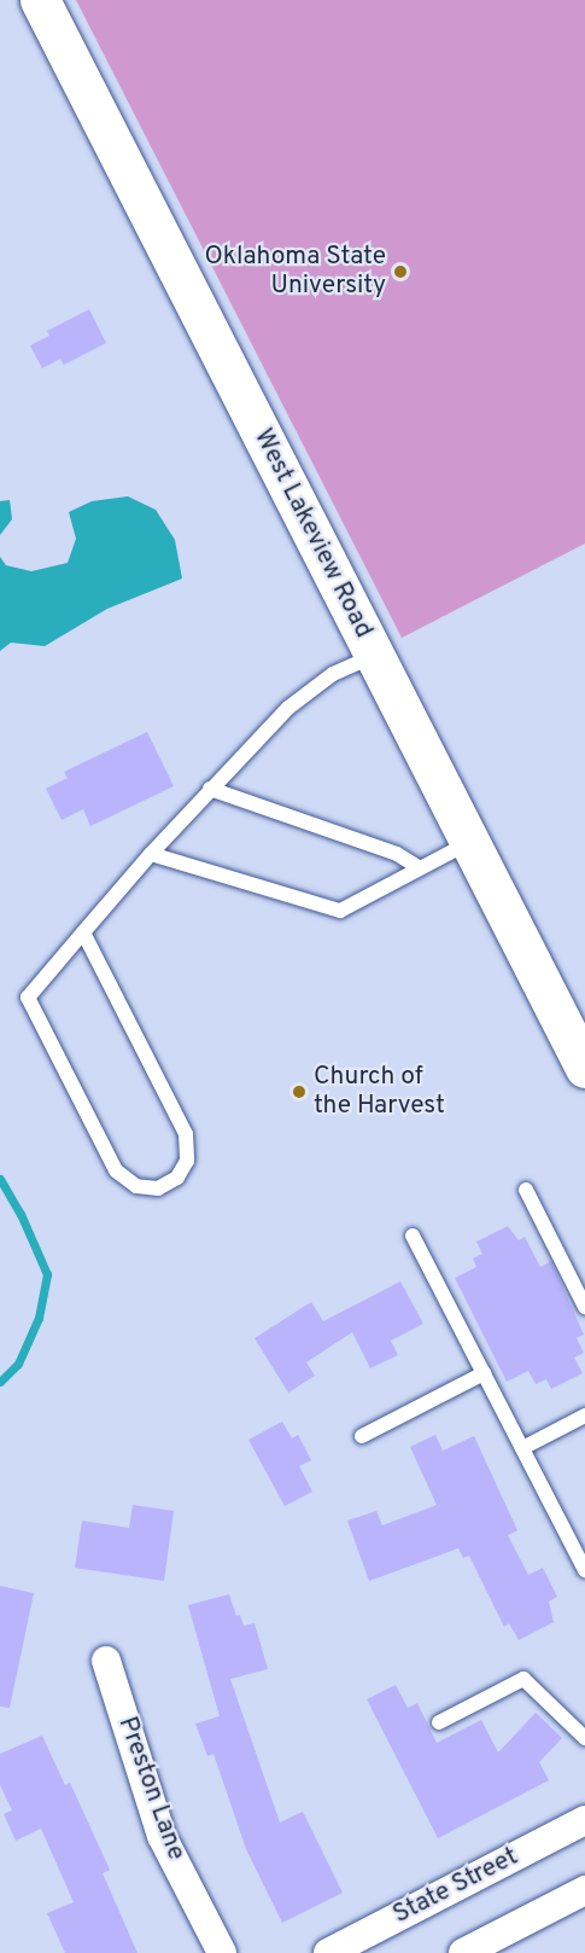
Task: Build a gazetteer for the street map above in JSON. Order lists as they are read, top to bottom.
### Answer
{
  "streets": {
    "main road": ["West Lakeview Road"],
    "street": ["Preston Lane", "State Street"]
  },
  "places": ["Oklahoma State University", "Church of the Harvest"]
}
